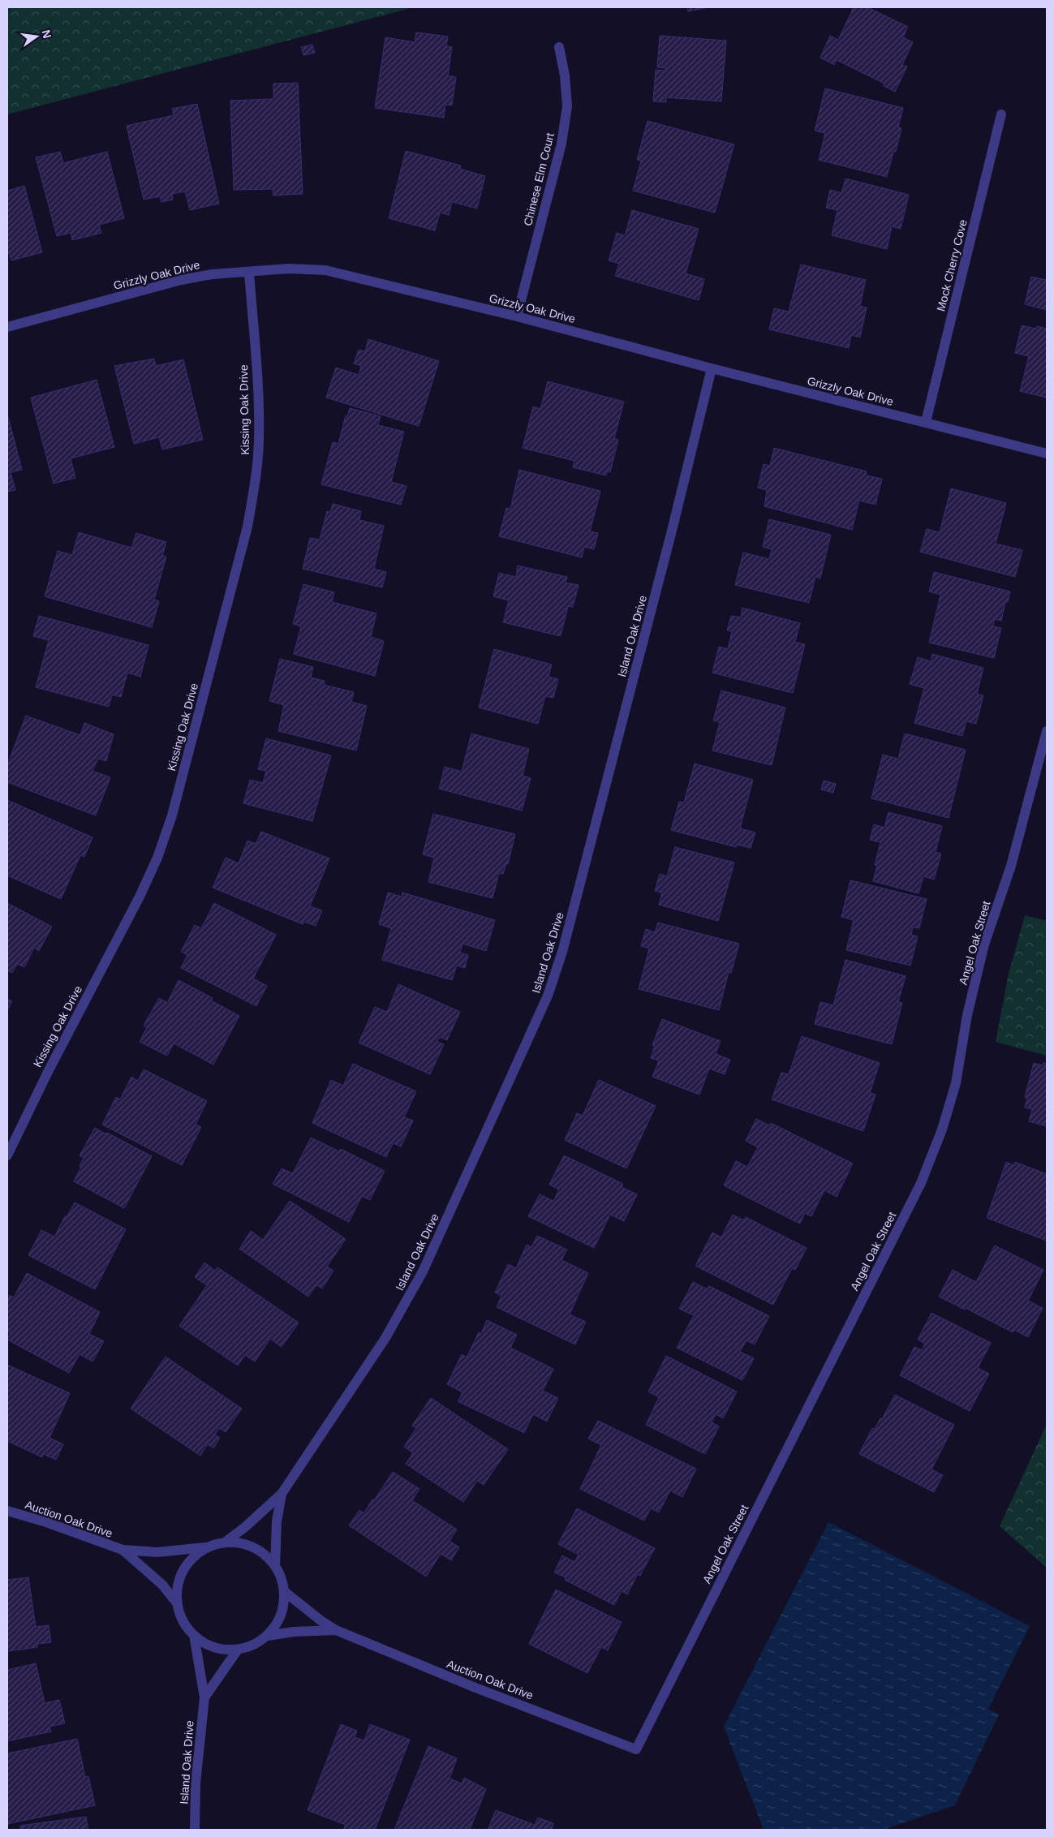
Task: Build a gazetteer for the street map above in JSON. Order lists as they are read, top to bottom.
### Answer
{
  "streets": {
    "street": [
      "Chinese Elm Court",
      "Mock Cherry Cove",
      "Grizzly Oak Drive",
      "Kissing Oak Drive",
      "Island Oak Drive",
      "Angel Oak Street",
      "Auction Oak Drive"
    ]
  },
  "crossings": [
    ["Chinese Elm Court", "Grizzly Oak Drive"],
    ["Mock Cherry Cove", "Grizzly Oak Drive"],
    ["Grizzly Oak Drive", "Kissing Oak Drive"],
    ["Grizzly Oak Drive", "Island Oak Drive"],
    ["Island Oak Drive", "Auction Oak Drive"],
    ["Angel Oak Street", "Auction Oak Drive"]
  ],
  "north": "right"
}
